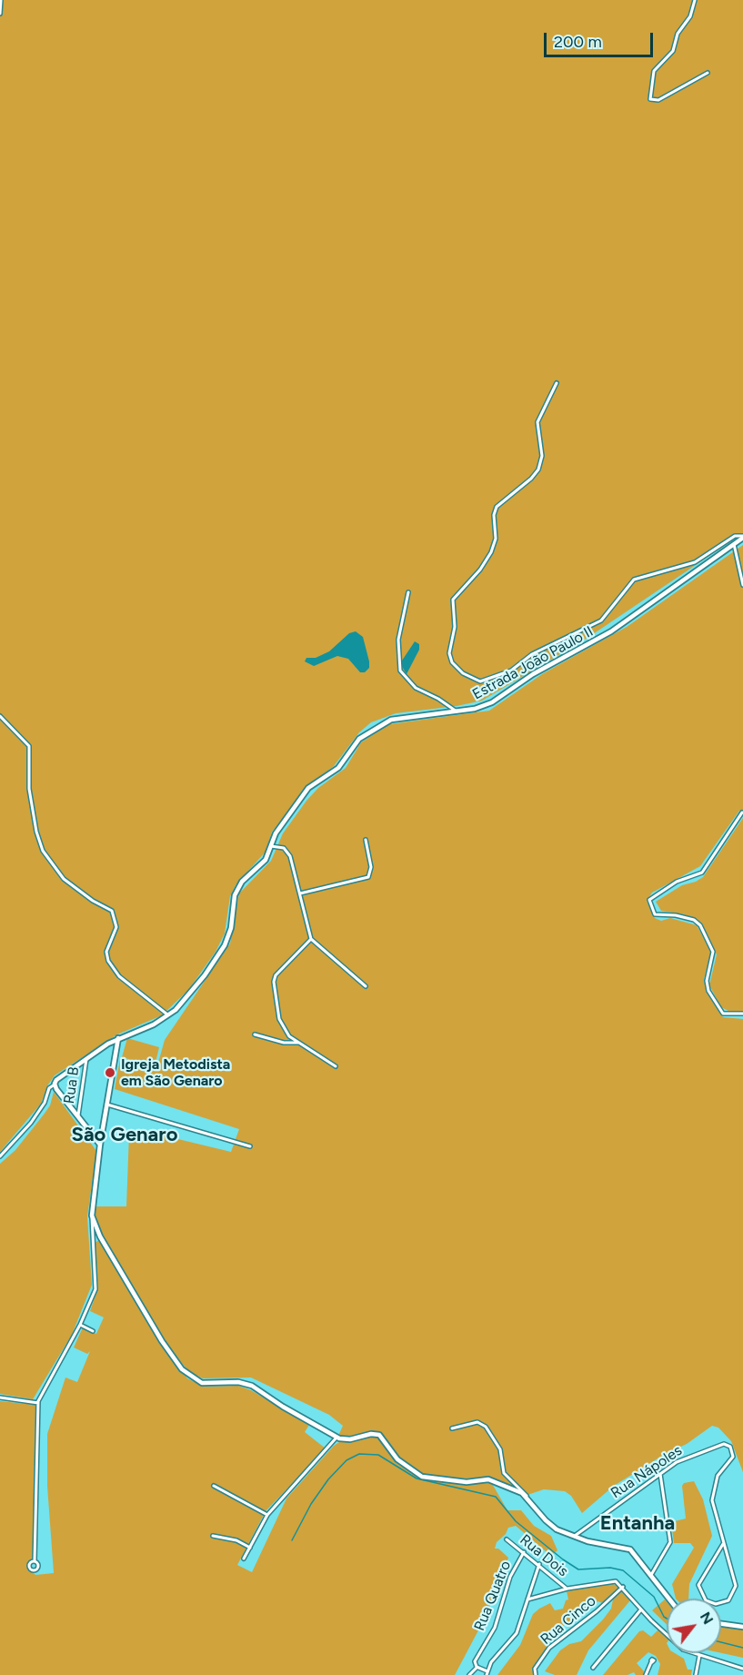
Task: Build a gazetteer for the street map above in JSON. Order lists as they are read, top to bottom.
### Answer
{
  "streets": {
    "street": [
      "Estrada João Paulo II",
      "Rua B",
      "Rua Nápoles",
      "Rua Dois",
      "Rua Quatro",
      "Rua Cinco"
    ]
  },
  "crossings": [
    ["Estrada João Paulo II", "Rua B"],
    ["Rua Dois", "Rua Quatro"]
  ],
  "districts": ["São Genaro", "Entanha"],
  "places": ["Igreja Metodista em São Genaro"],
  "scale_bar": "200 m",
  "north": "top right"
}
